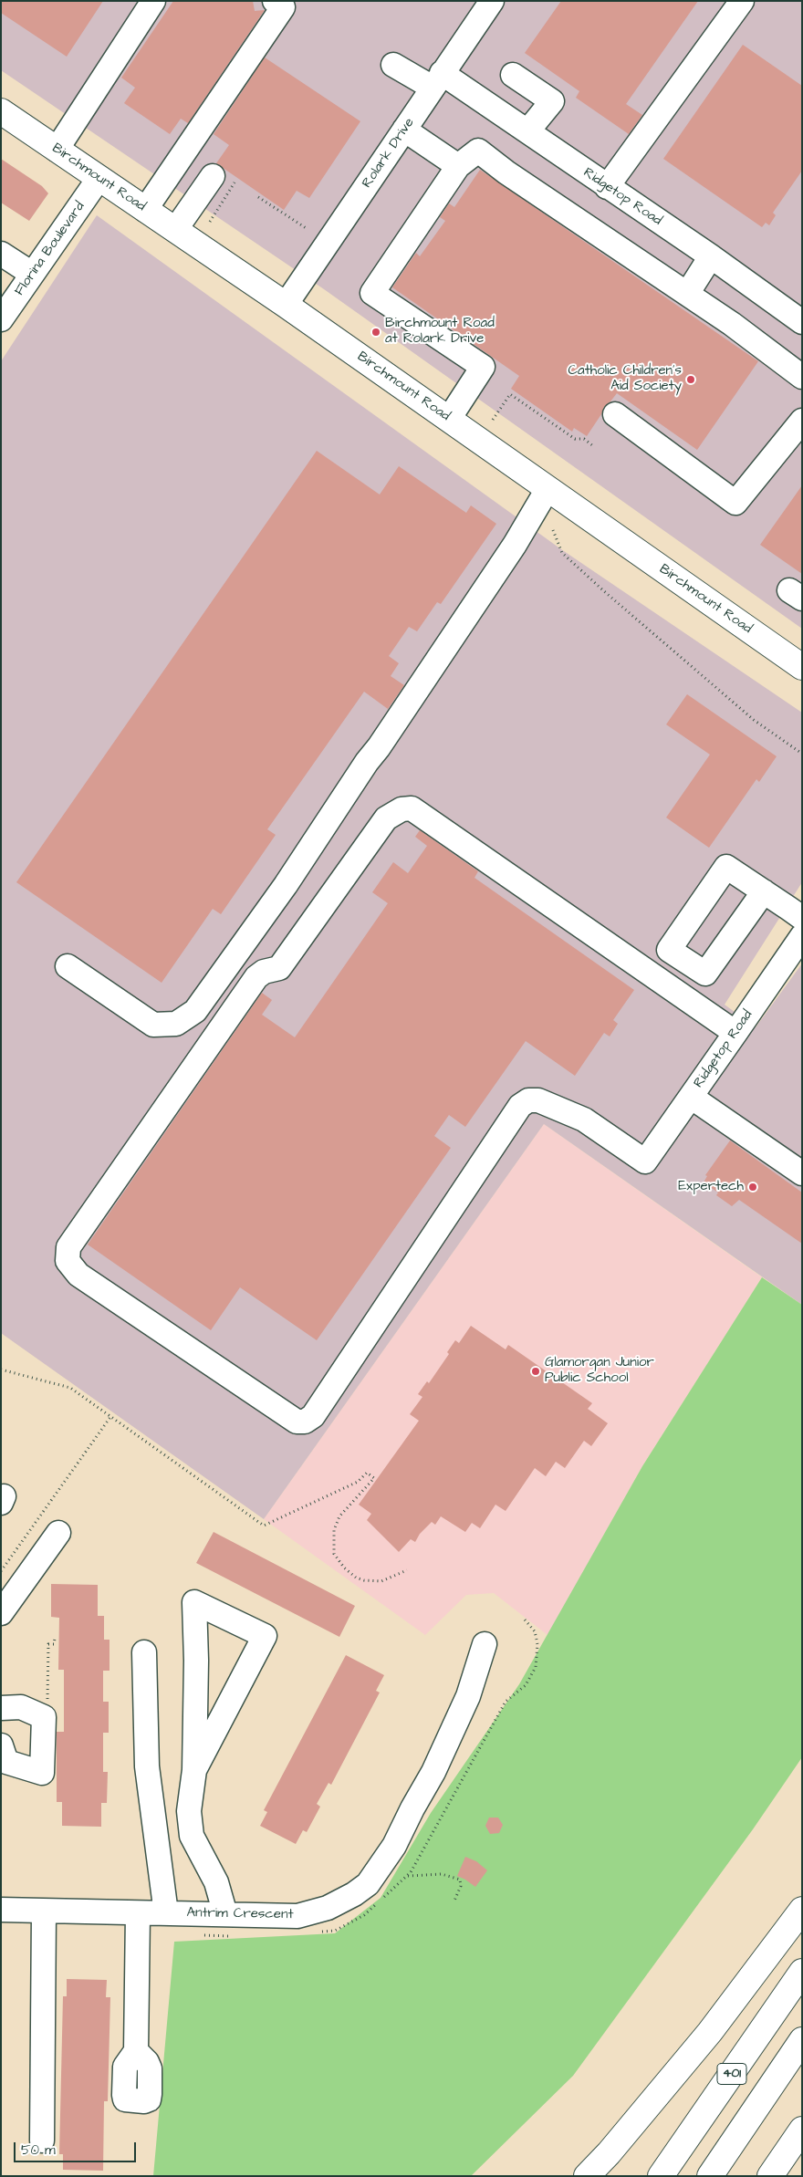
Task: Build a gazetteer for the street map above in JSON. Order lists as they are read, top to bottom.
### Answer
{
  "streets": {
    "main road": ["Birchmount Road", "401"],
    "street": [
      "Rolark Drive",
      "Ridgetop Road",
      "Florina Boulevard",
      "Antrim Crescent"
    ]
  },
  "crossings": [
    ["Rolark Drive", "Birchmount Road"],
    ["Rolark Drive", "Ridgetop Road"],
    ["Birchmount Road", "Florina Boulevard"]
  ],
  "places": [
    "Birchmount Road at Rolark Drive",
    "Catholic Children's Aid Society",
    "Expertech",
    "Glamorgan Junior Public School"
  ],
  "scale_bar": "50 m"
}
